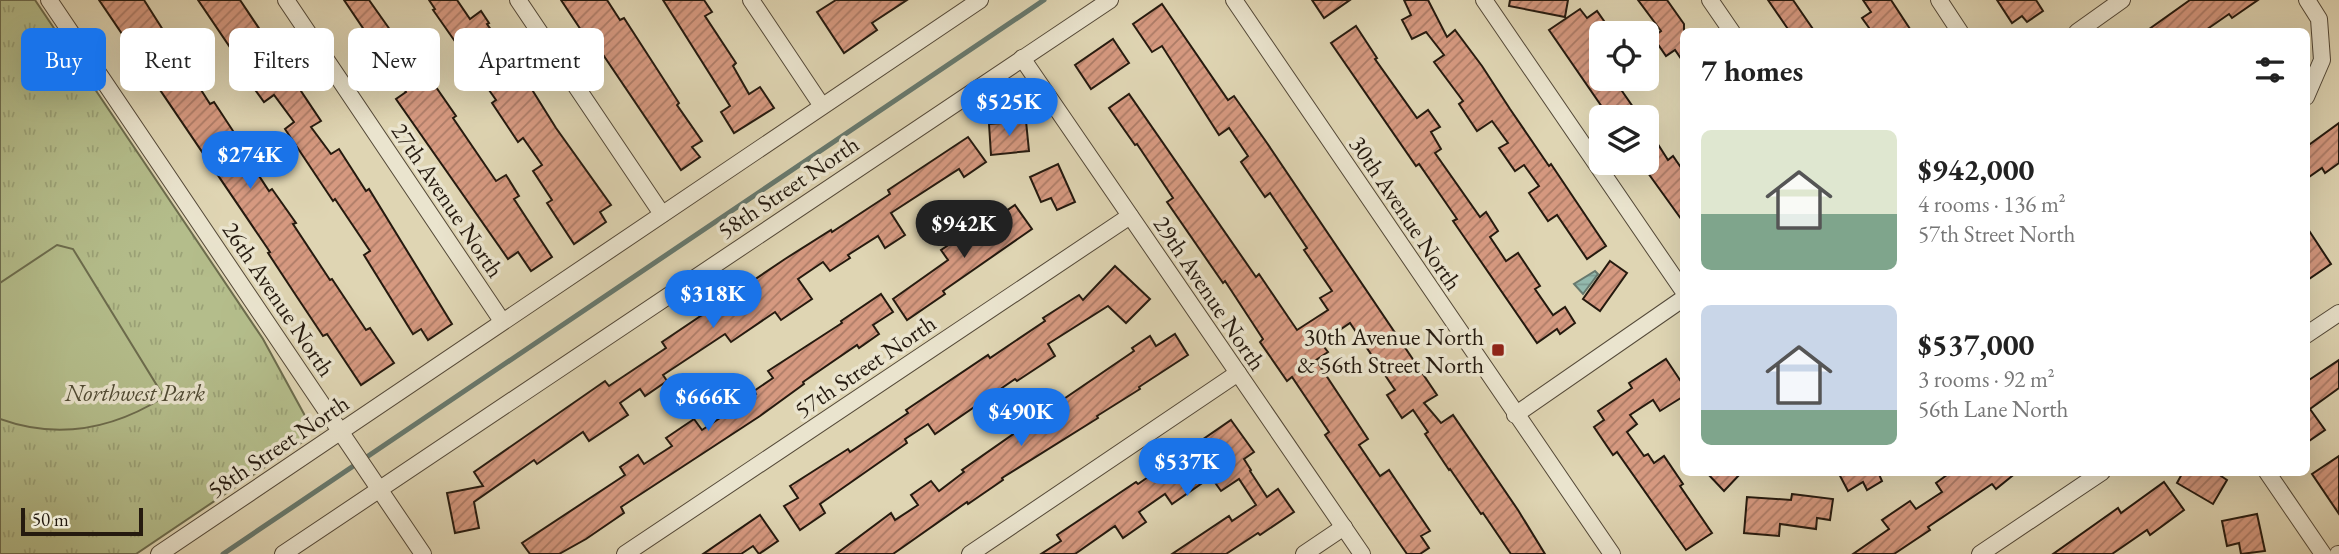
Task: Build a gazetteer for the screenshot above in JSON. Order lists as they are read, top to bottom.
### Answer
{
  "streets": {
    "street": [
      "58th Street North",
      "27th Avenue North",
      "30th Avenue North",
      "29th Avenue North",
      "26th Avenue North",
      "57th Street North"
    ]
  },
  "crossings": [
    ["58th Street North", "27th Avenue North"],
    ["58th Street North", "29th Avenue North"],
    ["58th Street North", "26th Avenue North"],
    ["29th Avenue North", "57th Street North"]
  ],
  "parks": ["Northwest Park"],
  "places": {
    "transit": ["30th Avenue North & 56th Street North"]
  },
  "scale_bar": "50 m",
  "page": {
    "chip": [
      "Buy",
      "Rent",
      "Filters",
      "New",
      "Apartment"
    ],
    "heading": "7 homes",
    "price": [
      "$525K",
      "$274K",
      "$942K",
      "$318K",
      "$666K",
      "$490K",
      "$537K"
    ],
    "list": [
      {
        "name": "$942,000",
        "note": "4 rooms · 136 m² · 57th Street North"
      },
      {
        "name": "$537,000",
        "note": "3 rooms · 92 m² · 56th Lane North"
      }
    ],
    "scale": "50 m"
  }
}
